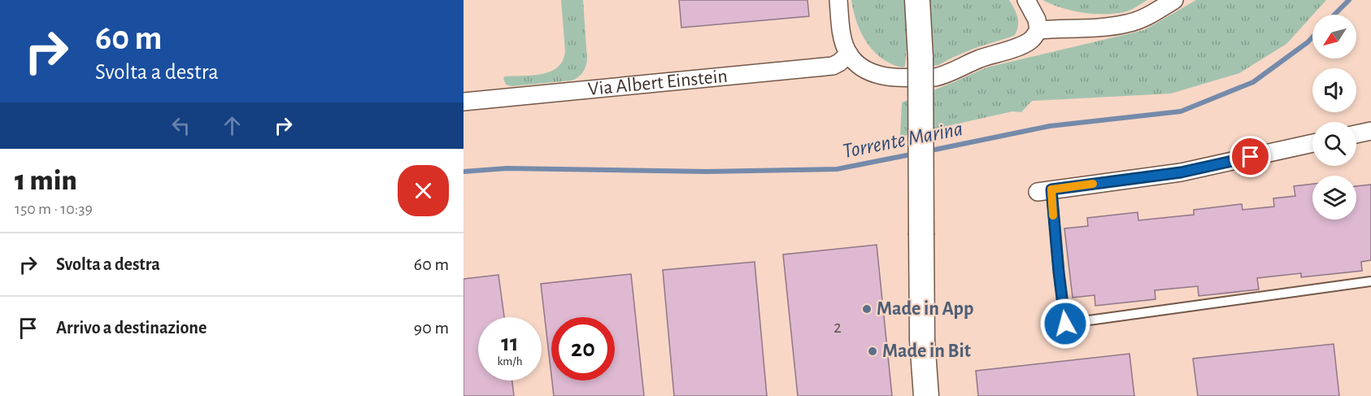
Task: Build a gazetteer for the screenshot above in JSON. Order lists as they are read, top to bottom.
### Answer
{
  "streets": {
    "street": ["Via Albert Einstein"]
  },
  "water": ["Torrente Marina"],
  "places": ["Made in App", "Made in Bit"],
  "house_numbers": ["2"],
  "north": "bottom left",
  "page": {
    "turn": ["60 m", "Svolta a destra"],
    "heading": ["1 min", "150 m · 10:39"],
    "list": [
      {
        "name": "Svolta a destra",
        "value": "60 m"
      },
      {
        "name": "Arrivo a destinazione",
        "value": "90 m"
      }
    ],
    "speed": "11 km/h",
    "limit": "20"
  }
}
